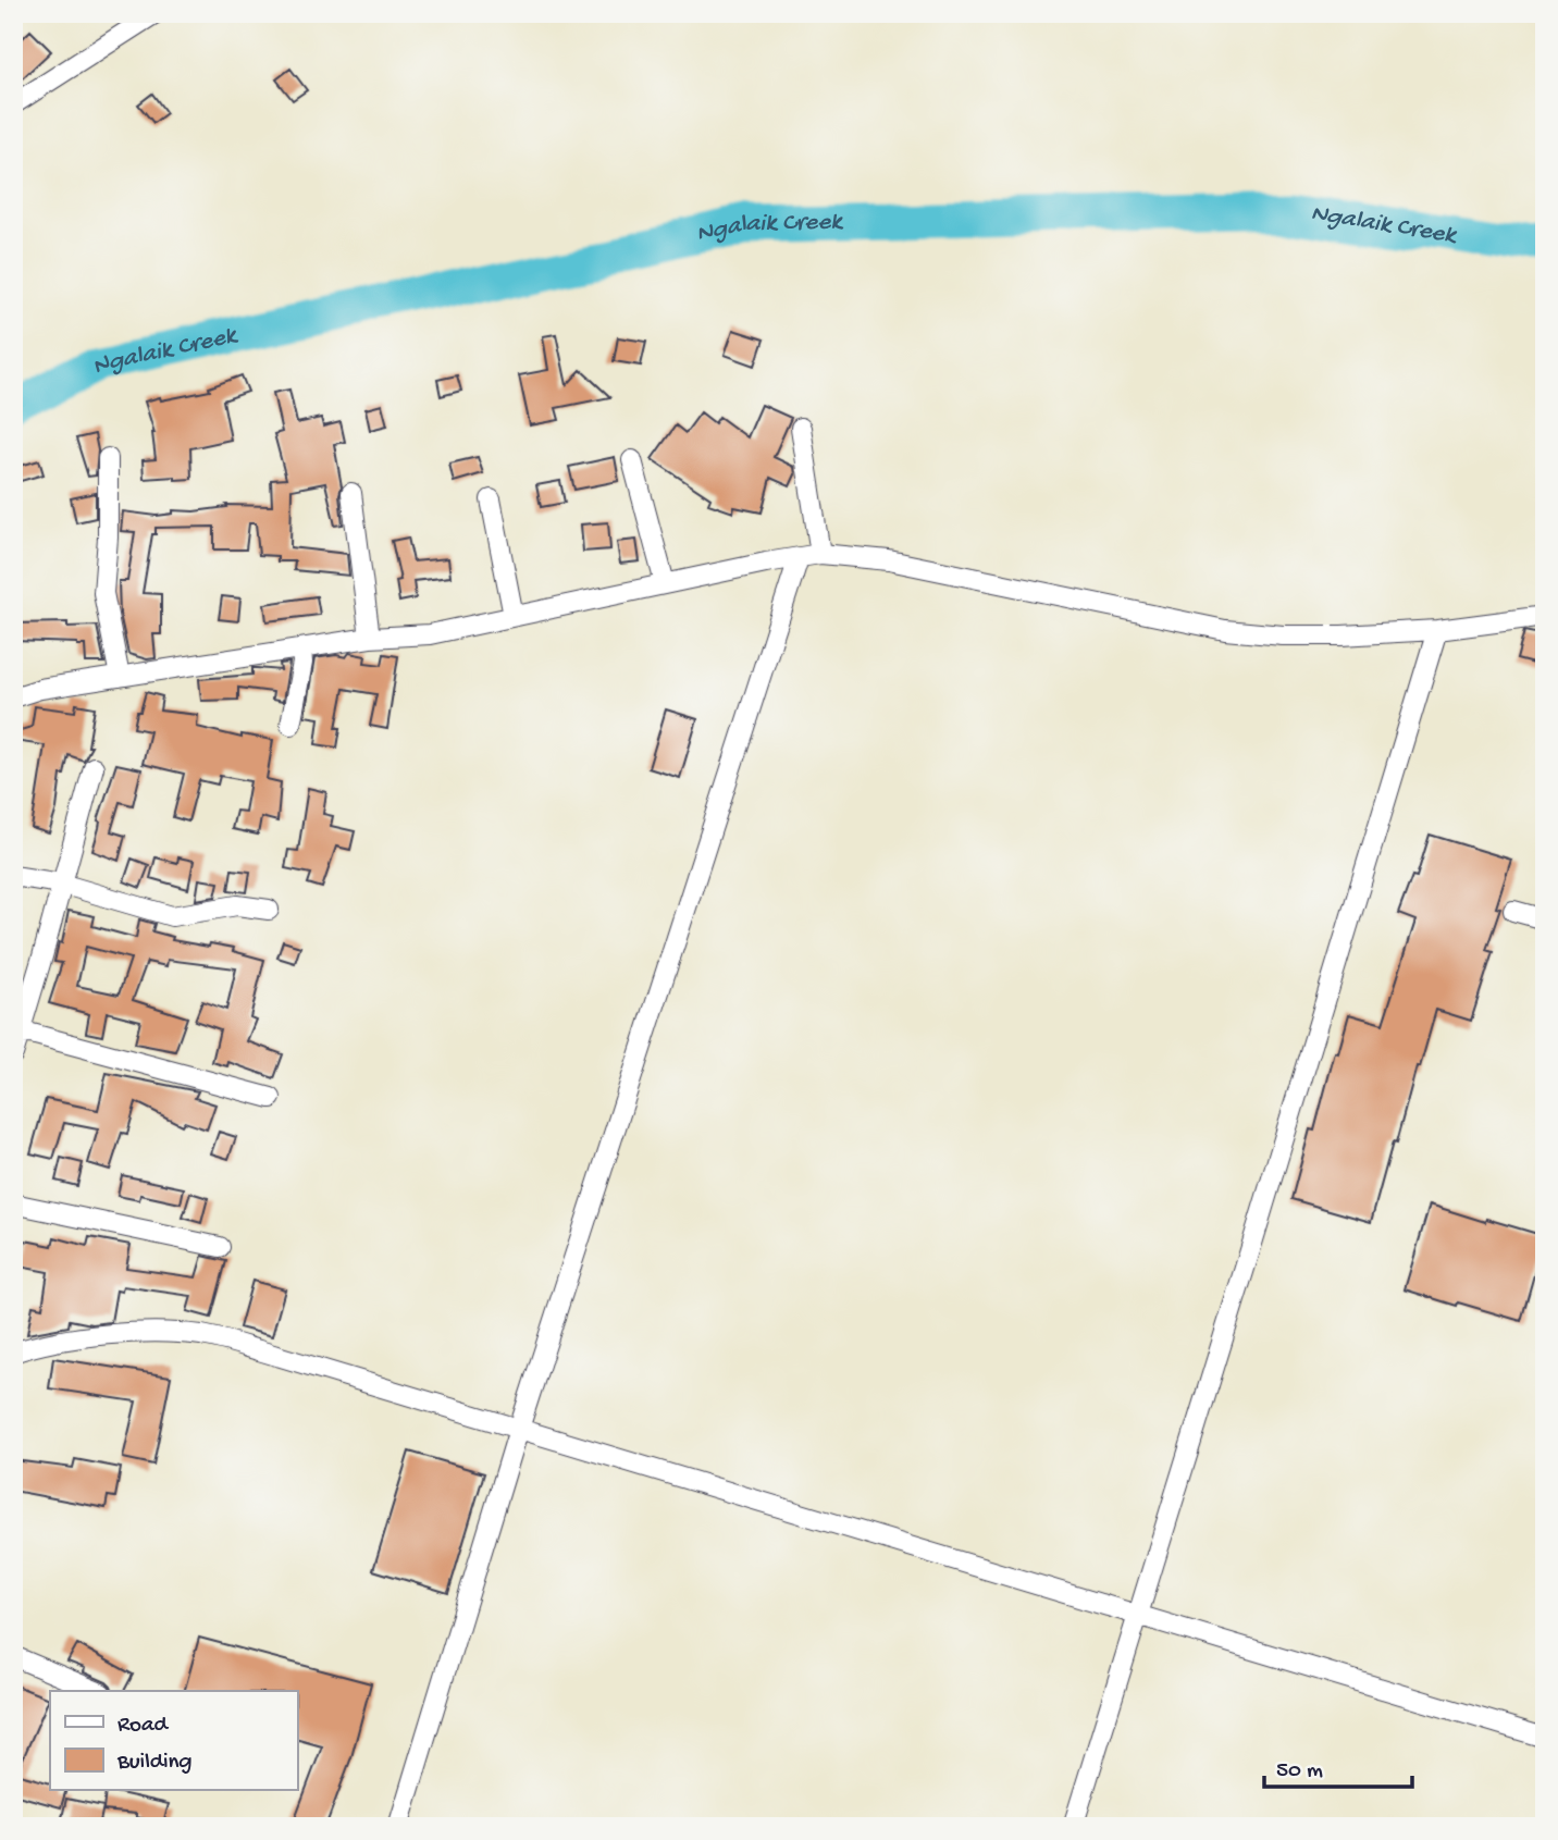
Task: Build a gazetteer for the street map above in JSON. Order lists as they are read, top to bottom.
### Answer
{
  "water": ["Ngalaik Creek"],
  "legend": ["Road", "Building"],
  "scale_bar": "50 m"
}
